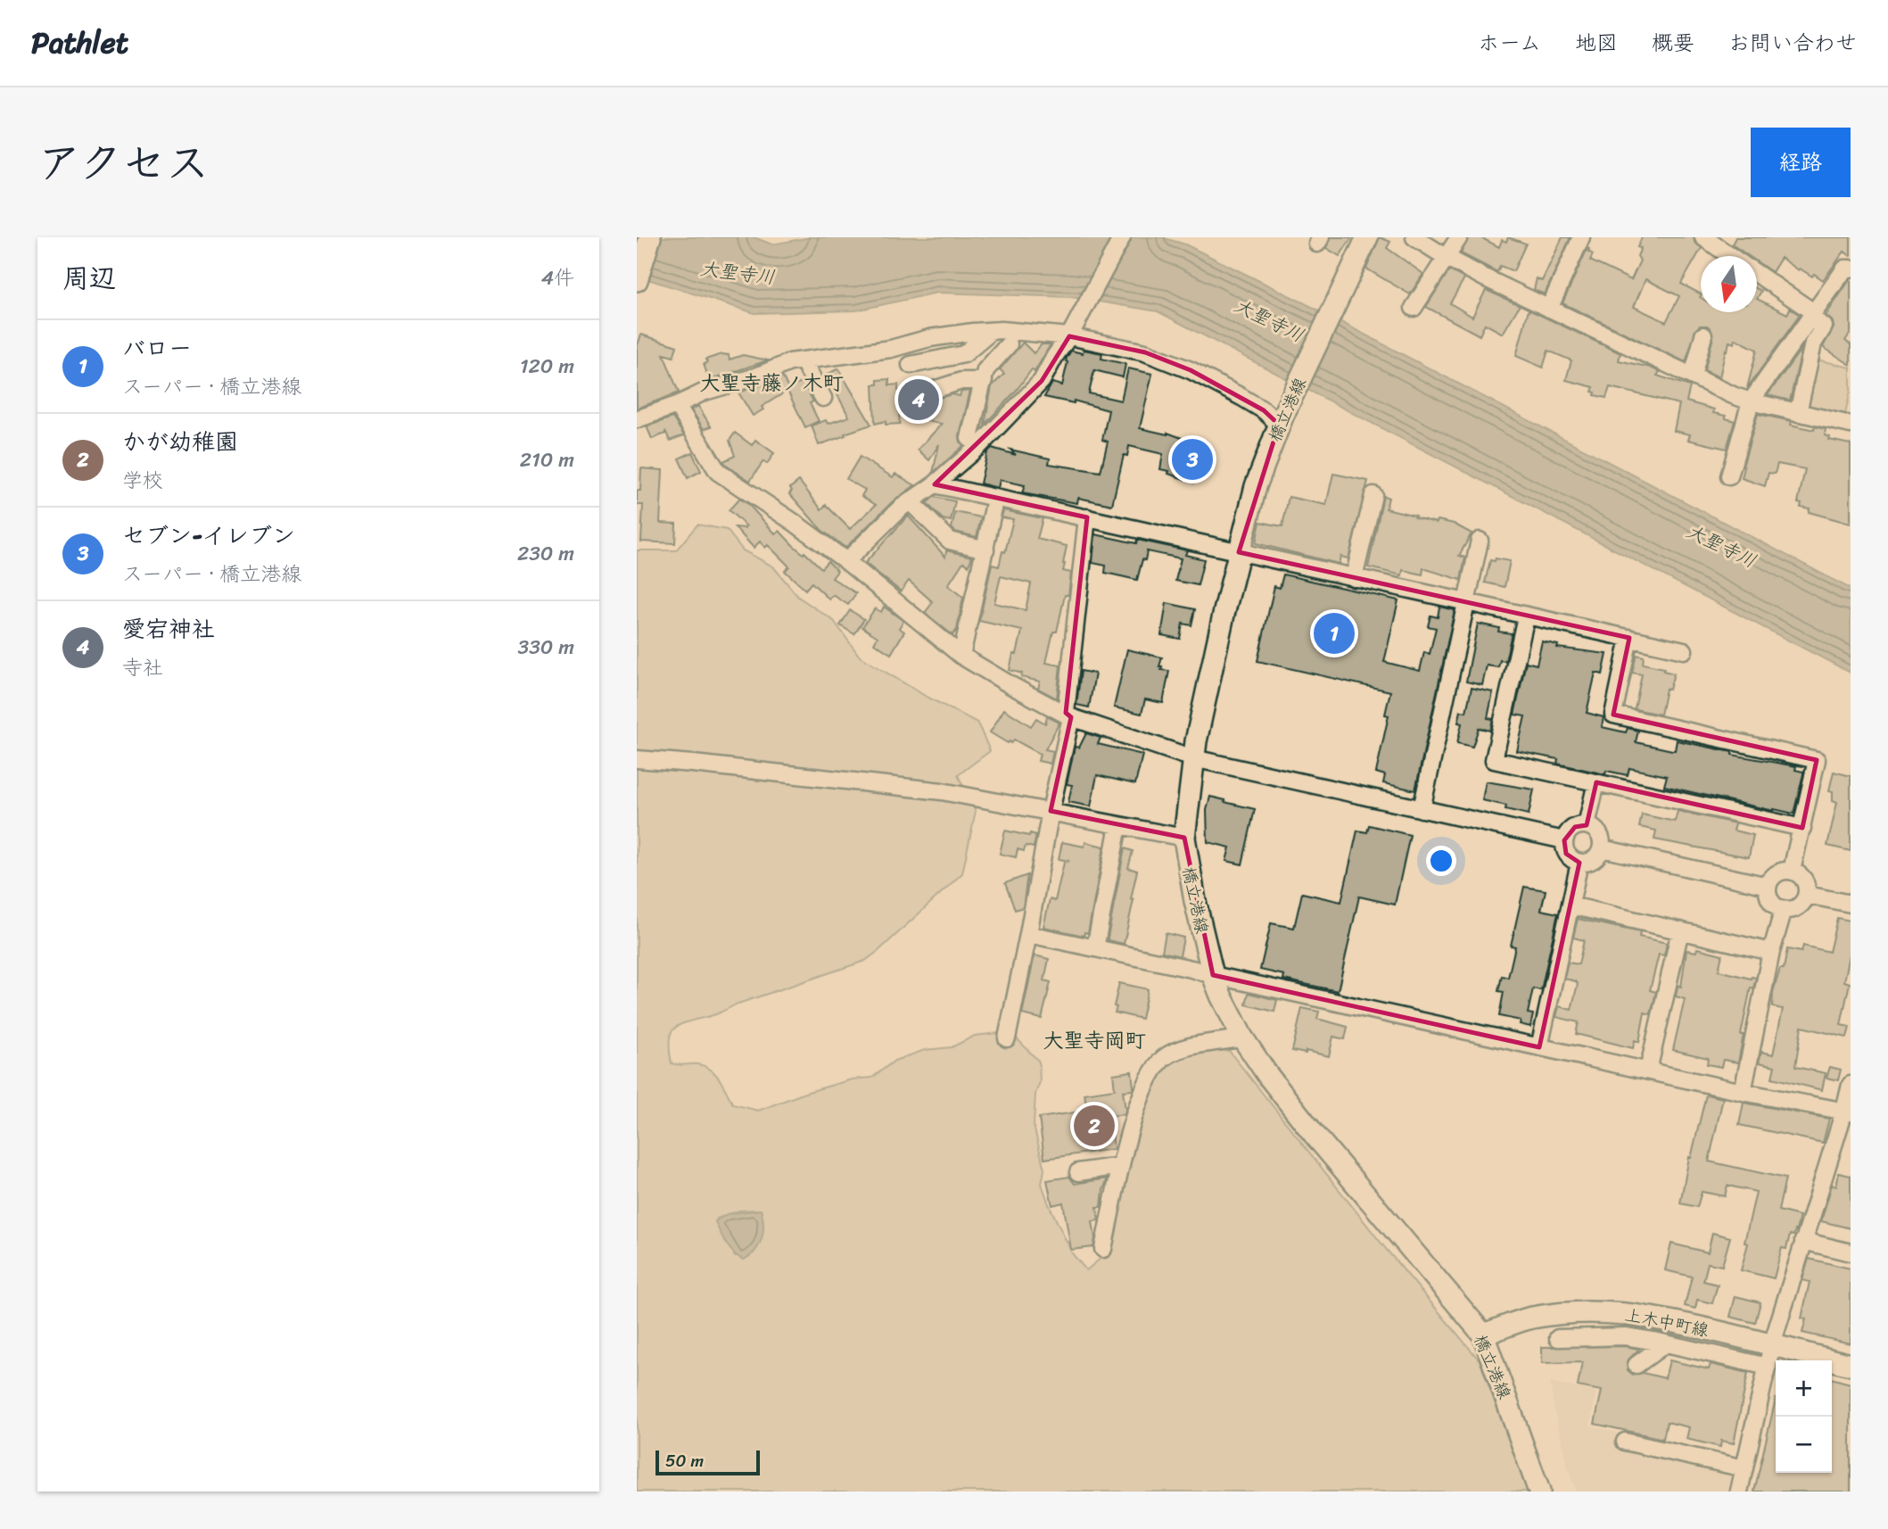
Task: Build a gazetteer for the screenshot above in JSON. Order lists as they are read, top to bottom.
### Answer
{
  "streets": {
    "main road": ["橋立港線", "上木中町線"]
  },
  "crossings": [
    ["橋立港線", "上木中町線"]
  ],
  "districts": ["大聖寺藤ノ木町", "大聖寺岡町"],
  "water": ["大聖寺川"],
  "scale_bar": "50 m",
  "north": "bottom",
  "page": {
    "header": "Pathlet",
    "nav": [
      "ホーム",
      "地図",
      "概要",
      "お問い合わせ"
    ],
    "title": "アクセス",
    "buttons": "経路",
    "heading": ["周辺", "4件"],
    "list": [
      {
        "mark": "1",
        "name": "バロー",
        "note": "スーパー · 橋立港線",
        "value": "120 m"
      },
      {
        "mark": "2",
        "name": "かが幼稚園",
        "note": "学校",
        "value": "210 m"
      },
      {
        "mark": "3",
        "name": "セブン-イレブン",
        "note": "スーパー · 橋立港線",
        "value": "230 m"
      },
      {
        "mark": "4",
        "name": "愛宕神社",
        "note": "寺社",
        "value": "330 m"
      }
    ],
    "pins": [
      "4",
      "3",
      "1",
      "2"
    ],
    "map_buttons": ["+", "−"],
    "scale": "50 m"
  }
}
